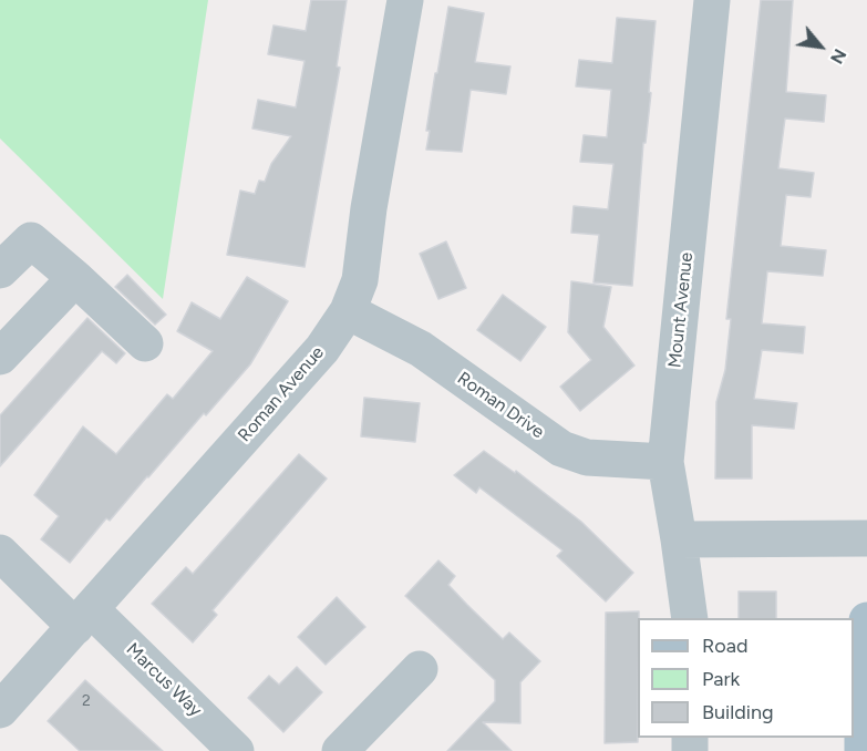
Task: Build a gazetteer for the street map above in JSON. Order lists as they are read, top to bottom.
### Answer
{
  "streets": {
    "street": [
      "Mount Avenue",
      "Roman Avenue",
      "Roman Drive",
      "Marcus Way"
    ]
  },
  "crossings": [
    ["Mount Avenue", "Roman Drive"],
    ["Roman Avenue", "Roman Drive"],
    ["Roman Avenue", "Marcus Way"]
  ],
  "house_numbers": ["2"],
  "legend": ["Road", "Park", "Building"],
  "north": "bottom right"
}
